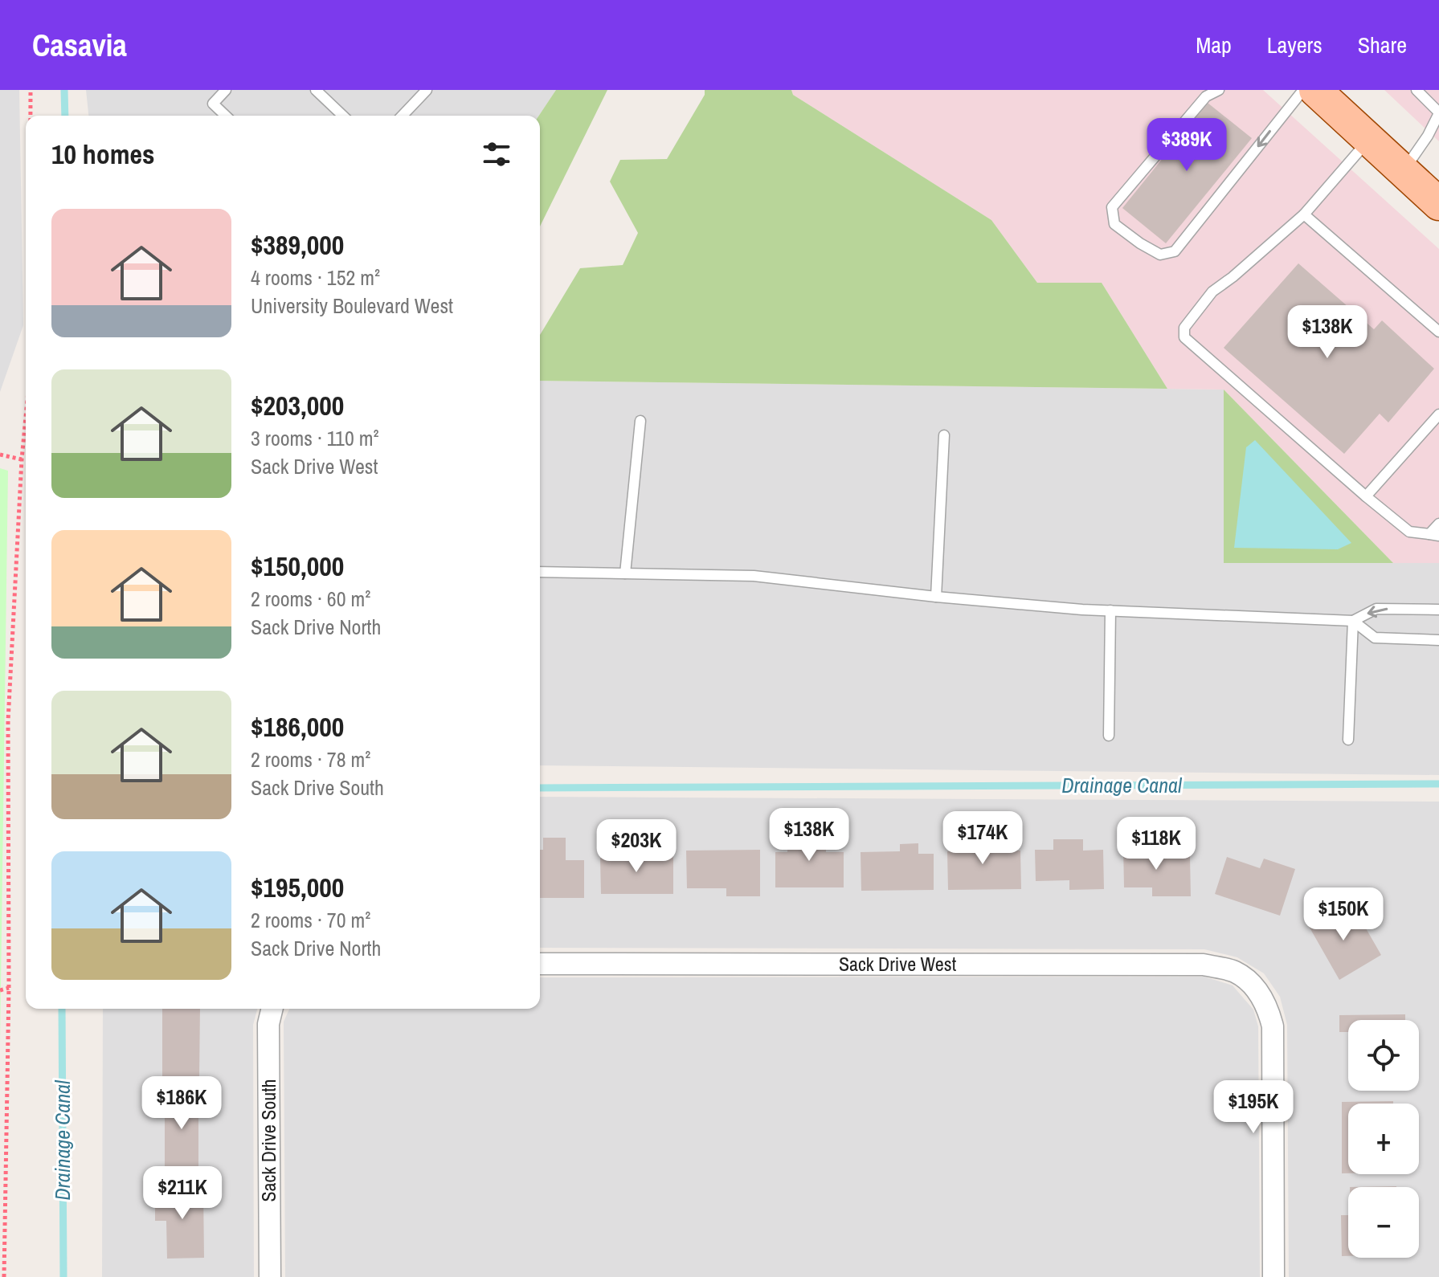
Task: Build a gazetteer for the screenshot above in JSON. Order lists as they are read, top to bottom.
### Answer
{
  "streets": {
    "street": ["Sack Drive West", "Sack Drive South"]
  },
  "water": ["Drainage Canal"],
  "page": {
    "header": "Casavia",
    "nav": ["Map", "Layers", "Share"],
    "heading": "10 homes",
    "price": [
      "$389K",
      "$138K",
      "$138K",
      "$174K",
      "$118K",
      "$203K",
      "$150K",
      "$186K",
      "$195K",
      "$211K"
    ],
    "list": [
      {
        "name": "$389,000",
        "note": "4 rooms · 152 m² · University Boulevard West"
      },
      {
        "name": "$203,000",
        "note": "3 rooms · 110 m² · Sack Drive West"
      },
      {
        "name": "$150,000",
        "note": "2 rooms · 60 m² · Sack Drive North"
      },
      {
        "name": "$186,000",
        "note": "2 rooms · 78 m² · Sack Drive South"
      },
      {
        "name": "$195,000",
        "note": "2 rooms · 70 m² · Sack Drive North"
      }
    ],
    "map_buttons": ["+", "−"]
  }
}
